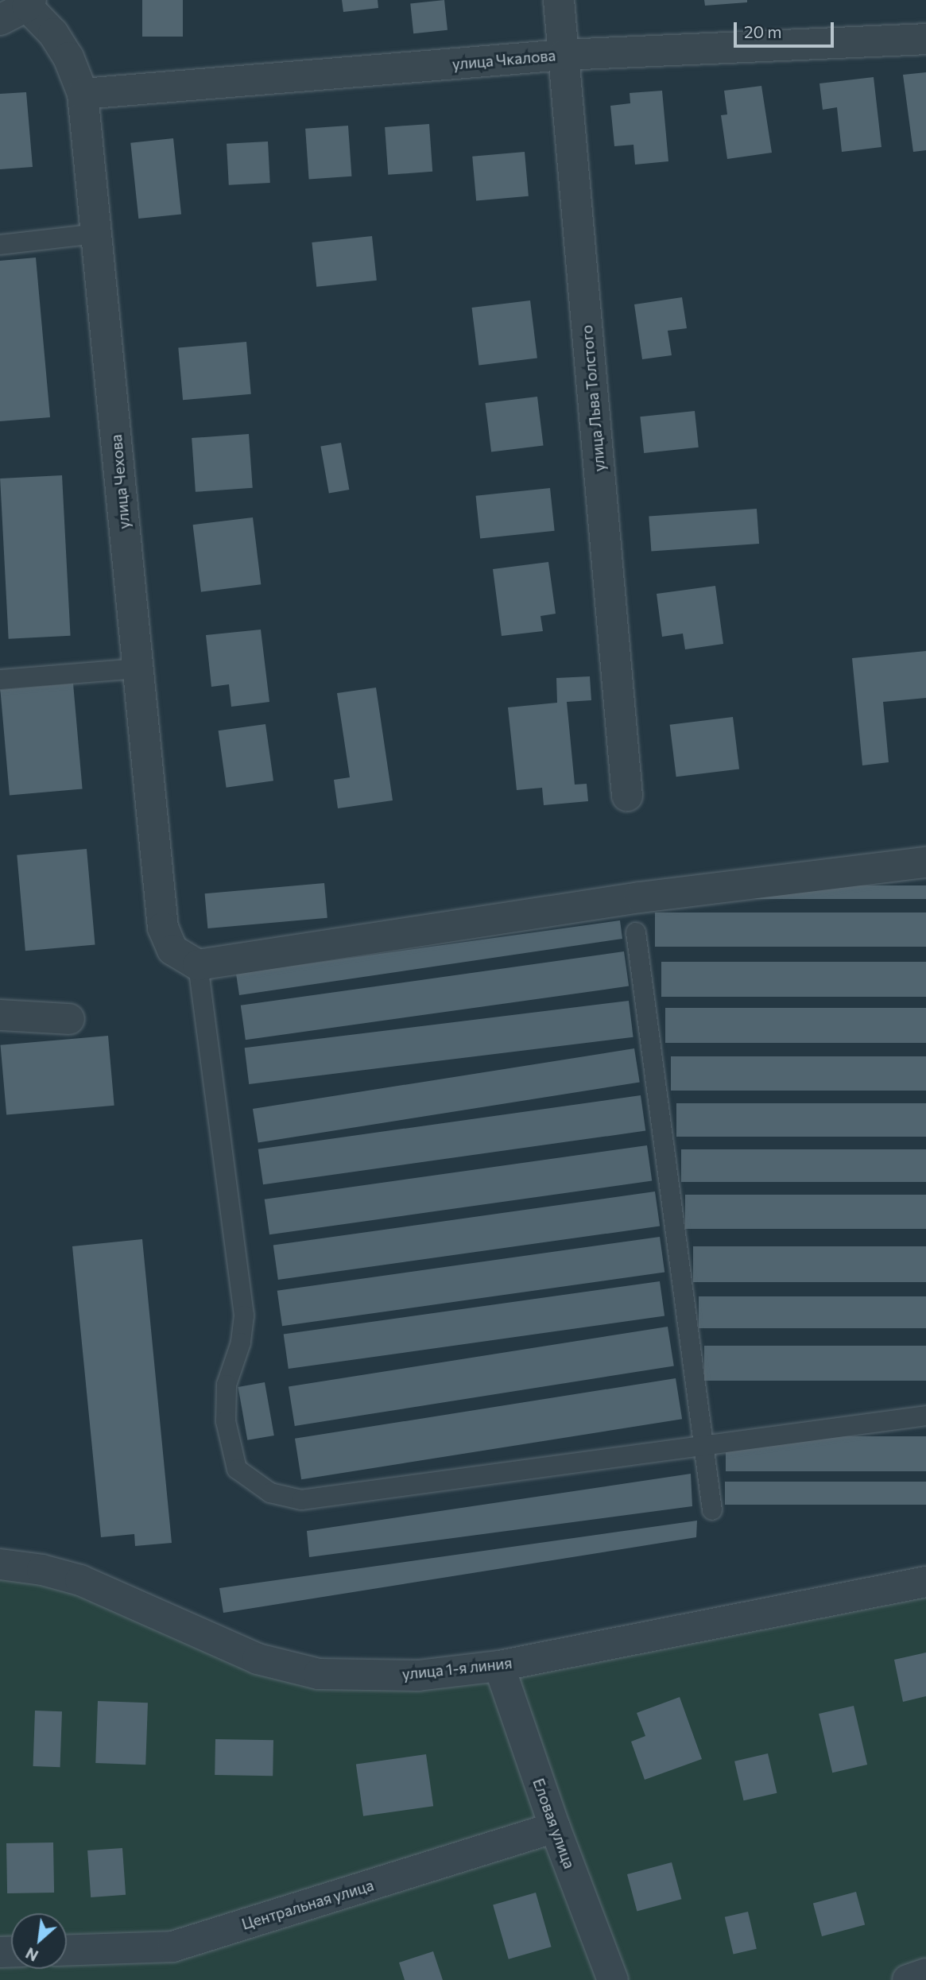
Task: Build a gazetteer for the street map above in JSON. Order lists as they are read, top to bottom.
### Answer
{
  "streets": {
    "street": [
      "улица Чкалова",
      "улица Льва Толстого",
      "улица Чехова",
      "улица 1-я линия",
      "Еловая улица",
      "Центральная улица"
    ]
  },
  "crossings": [
    ["улица Чкалова", "улица Льва Толстого"],
    ["улица Чкалова", "улица Чехова"],
    ["улица 1-я линия", "Еловая улица"],
    ["Еловая улица", "Центральная улица"]
  ],
  "scale_bar": "20 m",
  "north": "bottom left"
}
